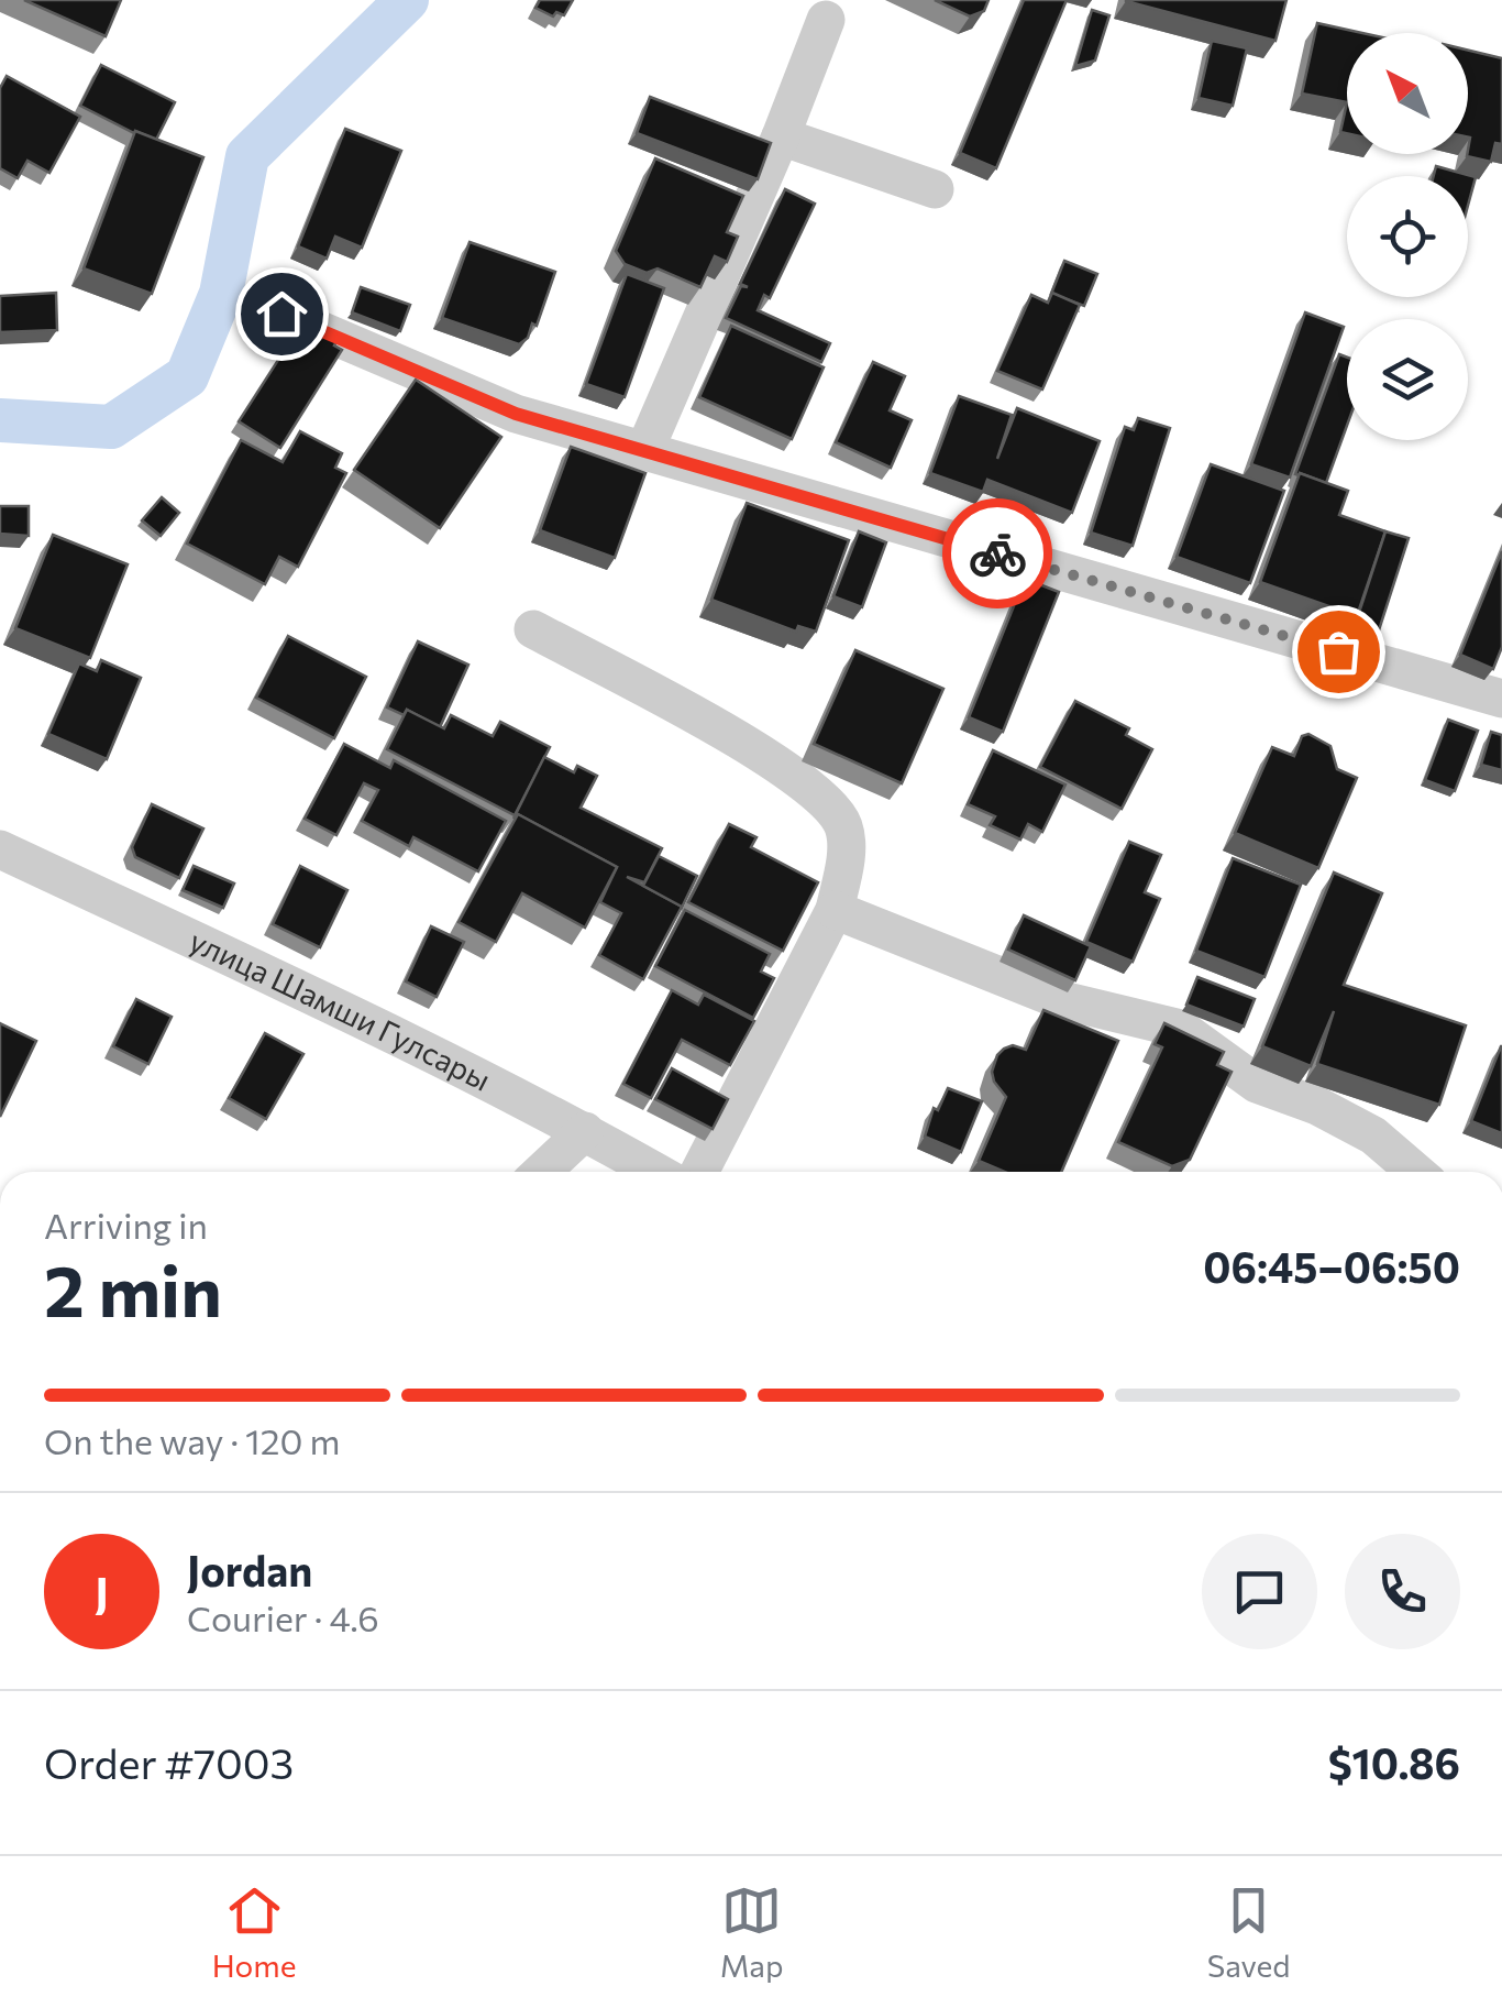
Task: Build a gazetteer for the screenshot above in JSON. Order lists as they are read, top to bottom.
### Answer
{
  "streets": {
    "street": ["улица Шамши Гулсары"]
  },
  "north": "top left",
  "page": {
    "heading": ["2 min", "Arriving in", "06:45–06:50"],
    "panel": [
      "Jordan",
      "Courier · 4.6",
      "Order #7003",
      "$10.86"
    ],
    "bar": "On the way · 120 m",
    "round": "J",
    "tabs": ["Home", "Map", "Saved"]
  }
}
